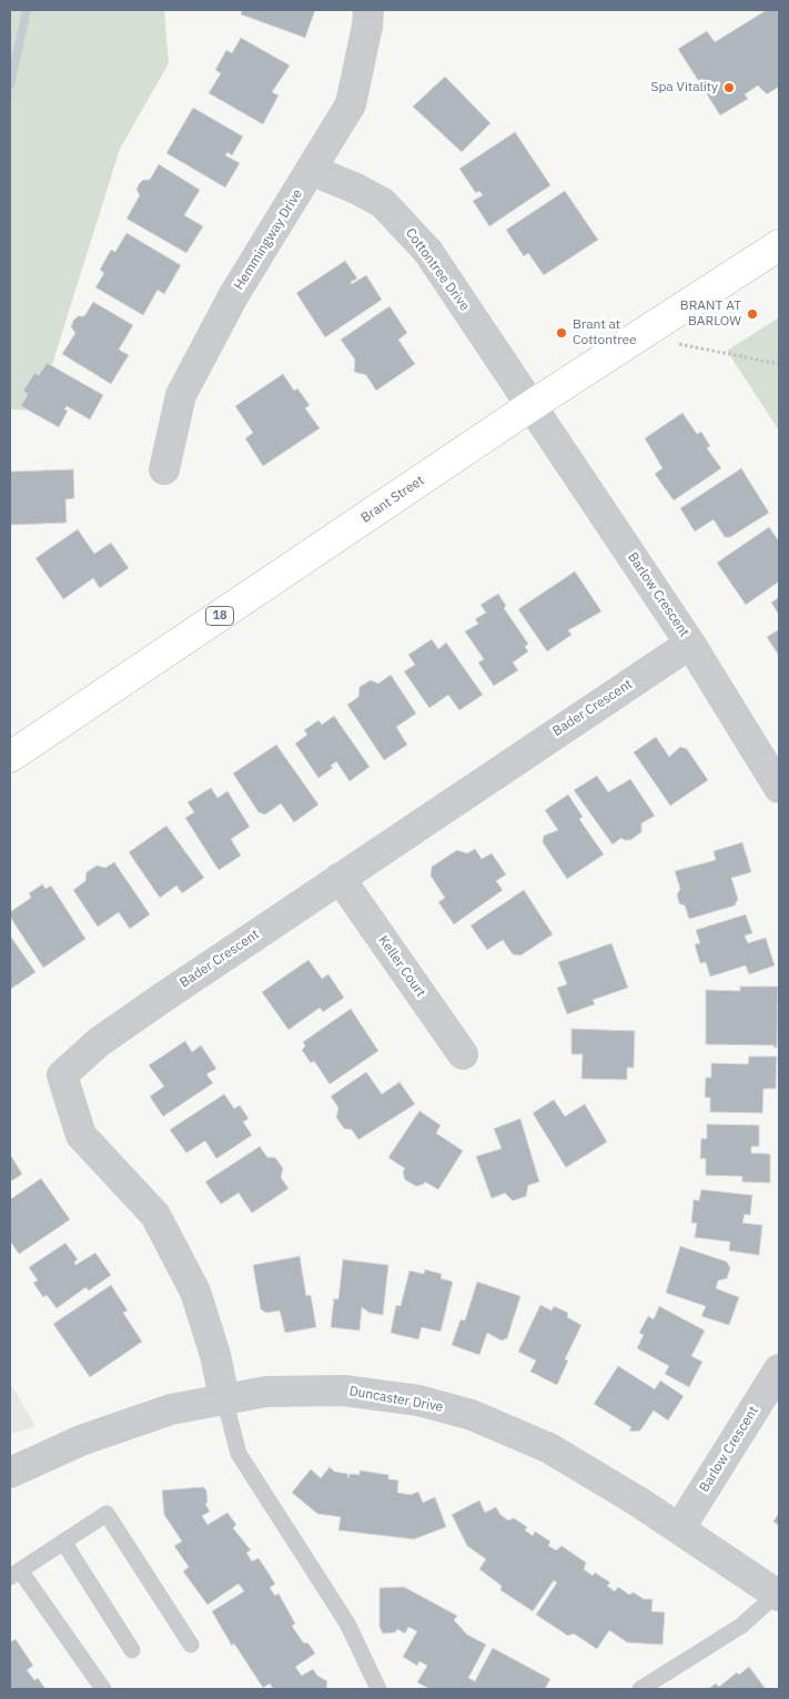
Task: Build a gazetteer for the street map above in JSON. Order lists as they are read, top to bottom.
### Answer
{
  "streets": {
    "main road": ["Brant Street", "18"],
    "street": [
      "Hemmingway Drive",
      "Cottontree Drive",
      "Barlow Crescent",
      "Bader Crescent",
      "Keller Court",
      "Duncaster Drive"
    ]
  },
  "crossings": [
    ["Hemmingway Drive", "Cottontree Drive"],
    ["Cottontree Drive", "Brant Street"],
    ["Cottontree Drive", "Barlow Crescent"],
    ["Brant Street", "Barlow Crescent"],
    ["Barlow Crescent", "Bader Crescent"],
    ["Barlow Crescent", "Duncaster Drive"],
    ["Bader Crescent", "Keller Court"],
    ["Bader Crescent", "Duncaster Drive"]
  ],
  "places": ["Spa Vitality", "BRANT AT BARLOW", "Brant at Cottontree"]
}
